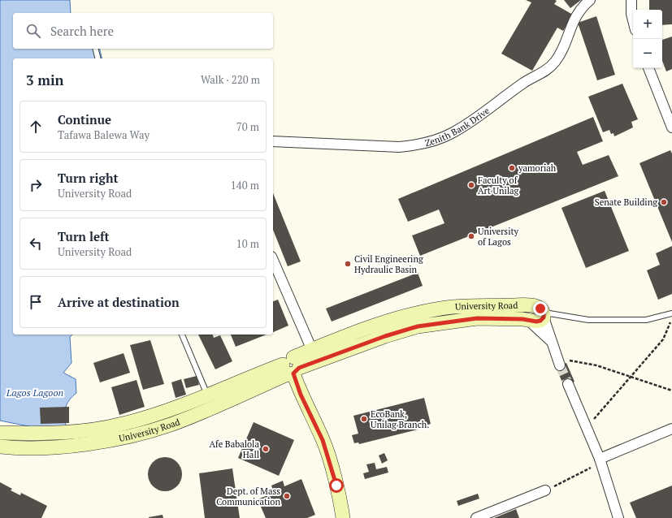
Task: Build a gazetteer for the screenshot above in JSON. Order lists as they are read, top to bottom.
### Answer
{
  "streets": {
    "main road": ["University Road"],
    "street": ["Zenith Bank Drive"]
  },
  "water": ["Lagos Lagoon"],
  "places": [
    "yamoriah",
    "Faculty of Art Unilag",
    "Senate Building",
    "University of Lagos",
    "Civil Engineering Hydraulic Basin",
    "EcoBank, Unilag Branch.",
    "Afe Babalola Hall",
    "Dept. of Mass Communication"
  ],
  "page": {
    "map_buttons": ["+", "−"],
    "search": "Search here",
    "heading": ["3 min", "Walk · 220 m"],
    "list": [
      ["Continue", "Tafawa Balewa Way", "70 m"],
      ["Turn right", "University Road", "140 m"],
      ["Turn left", "University Road", "10 m"],
      "Arrive at destination"
    ]
  }
}
